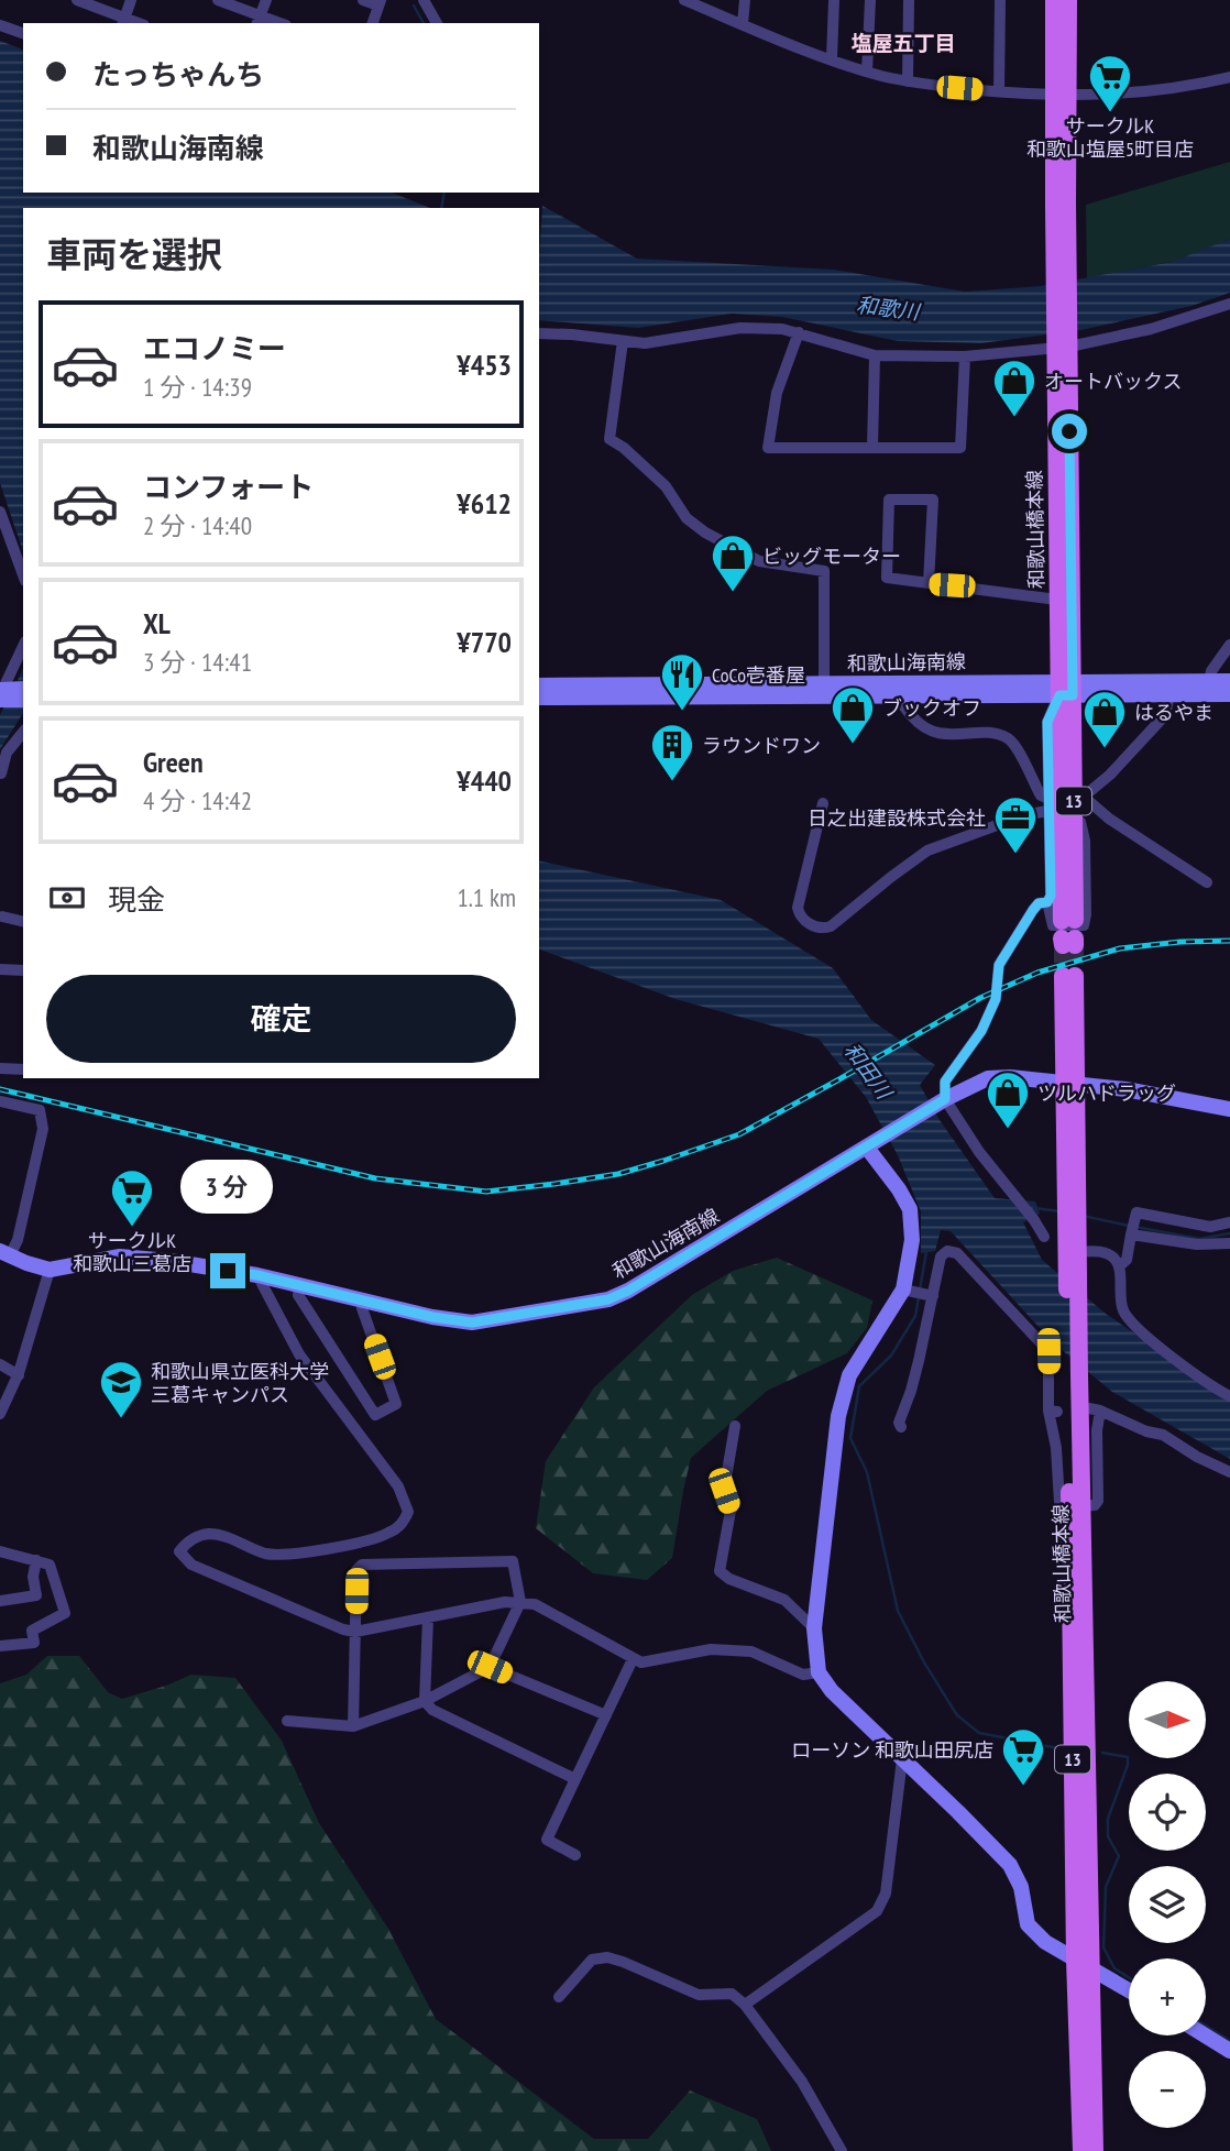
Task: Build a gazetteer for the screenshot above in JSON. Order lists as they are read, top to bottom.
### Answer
{
  "streets": {
    "main road": ["和歌山橋本線", "和歌山海南線", "13"]
  },
  "crossings": [
    ["和歌山橋本線", "和歌山海南線"]
  ],
  "districts": ["塩屋五丁目"],
  "water": ["和歌川", "和田川"],
  "places": {
    "supermarket": ["サークルK 和歌山塩屋5町目店", "サークルK 和歌山三葛店", "ローソン 和歌山田尻店"],
    "shop": [
      "オートバックス",
      "ビッグモーター",
      "ブックオフ",
      "はるやま",
      "ツルハドラッグ"
    ],
    "restaurant": ["CoCo壱番屋"],
    "building": ["ラウンドワン"],
    "office": ["日之出建設株式会社"],
    "school or university": ["和歌山県立医科大学 三葛キャンパス"]
  },
  "north": "right",
  "page": {
    "banner": ["たっちゃんち", "和歌山海南線"],
    "heading": "車両を選択",
    "list": [
      {
        "name": "エコノミー",
        "note": "1 分 · 14:39",
        "value": "¥453"
      },
      {
        "name": "コンフォート",
        "note": "2 分 · 14:40",
        "value": "¥612"
      },
      {
        "name": "XL",
        "note": "3 分 · 14:41",
        "value": "¥770"
      },
      {
        "name": "Green",
        "note": "4 分 · 14:42",
        "value": "¥440"
      }
    ],
    "pay": ["現金", "1.1 km"],
    "buttons": "確定",
    "bubble": "3 分",
    "map_buttons": ["+", "−"]
  }
}
